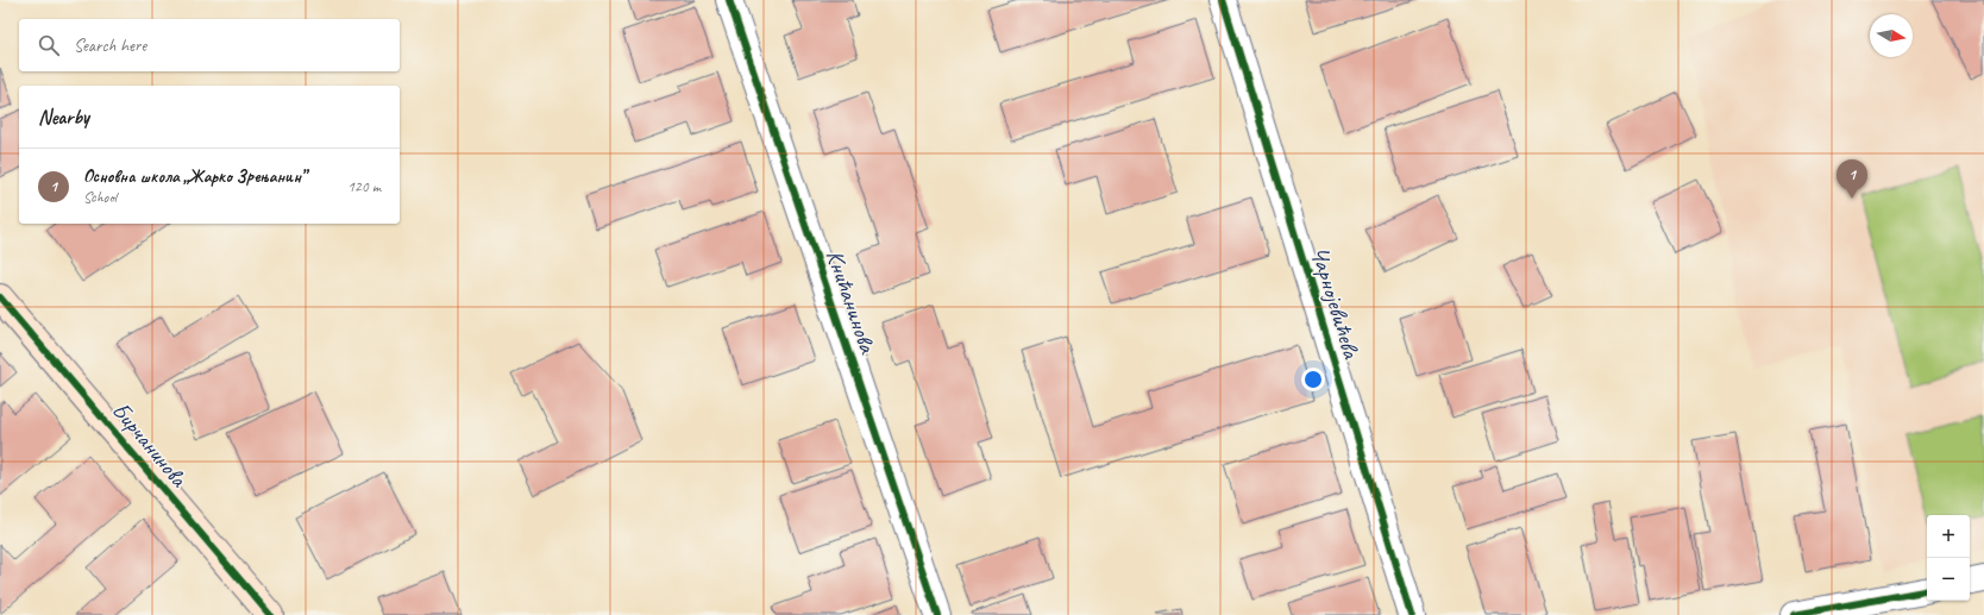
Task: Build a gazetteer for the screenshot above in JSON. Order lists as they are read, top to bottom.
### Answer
{
  "streets": {
    "street": ["Книћанинова", "Чарнојевићева", "Бирчанинова"]
  },
  "north": "right",
  "page": {
    "search": "Search here",
    "heading": "Nearby",
    "list": [
      {
        "mark": "1",
        "name": "Основна школа „Жарко Зрењанин”",
        "note": "School",
        "value": "120 m"
      }
    ],
    "pins": "1",
    "map_buttons": ["+", "−"]
  }
}
